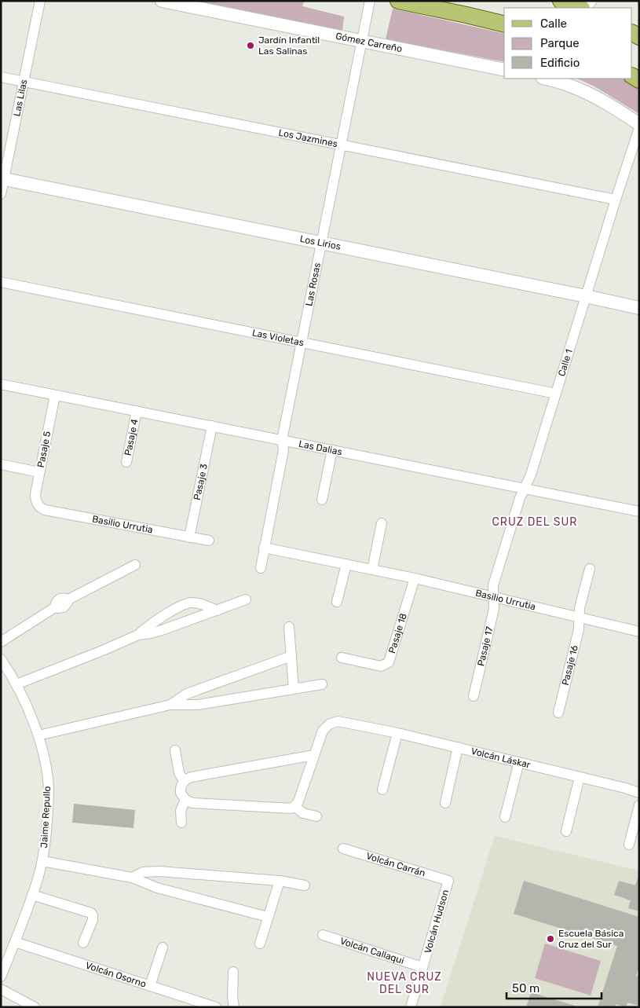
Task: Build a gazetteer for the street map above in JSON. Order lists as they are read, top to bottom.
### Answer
{
  "streets": {
    "street": [
      "Gómez Carreño",
      "Las Lilas",
      "Los Jazmines",
      "Los Lirios",
      "Las Rosas",
      "Las Violetas",
      "Calle 1",
      "Pasaje 4",
      "Las Dalias",
      "Pasaje 5",
      "Pasaje 3",
      "Basilio Urrutia",
      "Pasaje 18",
      "Pasaje 17",
      "Pasaje 16",
      "Volcán Láskar",
      "Jaime Repullo",
      "Volcán Carrán",
      "Volcán Hudson",
      "Volcán Callaqui",
      "Volcán Osorno"
    ]
  },
  "crossings": [
    ["Gómez Carreño", "Las Rosas"],
    ["Las Lilas", "Los Jazmines"],
    ["Las Lilas", "Los Lirios"],
    ["Los Jazmines", "Las Rosas"],
    ["Los Jazmines", "Calle 1"],
    ["Los Lirios", "Las Rosas"],
    ["Los Lirios", "Calle 1"],
    ["Las Rosas", "Las Violetas"],
    ["Las Rosas", "Las Dalias"],
    ["Las Rosas", "Basilio Urrutia"],
    ["Las Violetas", "Calle 1"],
    ["Calle 1", "Las Dalias"],
    ["Calle 1", "Basilio Urrutia"],
    ["Calle 1", "Pasaje 17"],
    ["Pasaje 4", "Las Dalias"],
    ["Las Dalias", "Pasaje 5"],
    ["Las Dalias", "Pasaje 3"],
    ["Pasaje 5", "Basilio Urrutia"],
    ["Pasaje 3", "Basilio Urrutia"],
    ["Basilio Urrutia", "Pasaje 18"],
    ["Basilio Urrutia", "Pasaje 17"],
    ["Basilio Urrutia", "Pasaje 16"],
    ["Jaime Repullo", "Volcán Osorno"],
    ["Volcán Carrán", "Volcán Hudson"],
    ["Volcán Hudson", "Volcán Callaqui"]
  ],
  "districts": ["CRUZ DEL SUR", "NUEVA CRUZ DEL SUR"],
  "places": ["Jardín Infantil Las Salinas", "Escuela Básica Cruz del Sur"],
  "legend": ["Calle", "Parque", "Edificio"],
  "scale_bar": "50 m"
}
